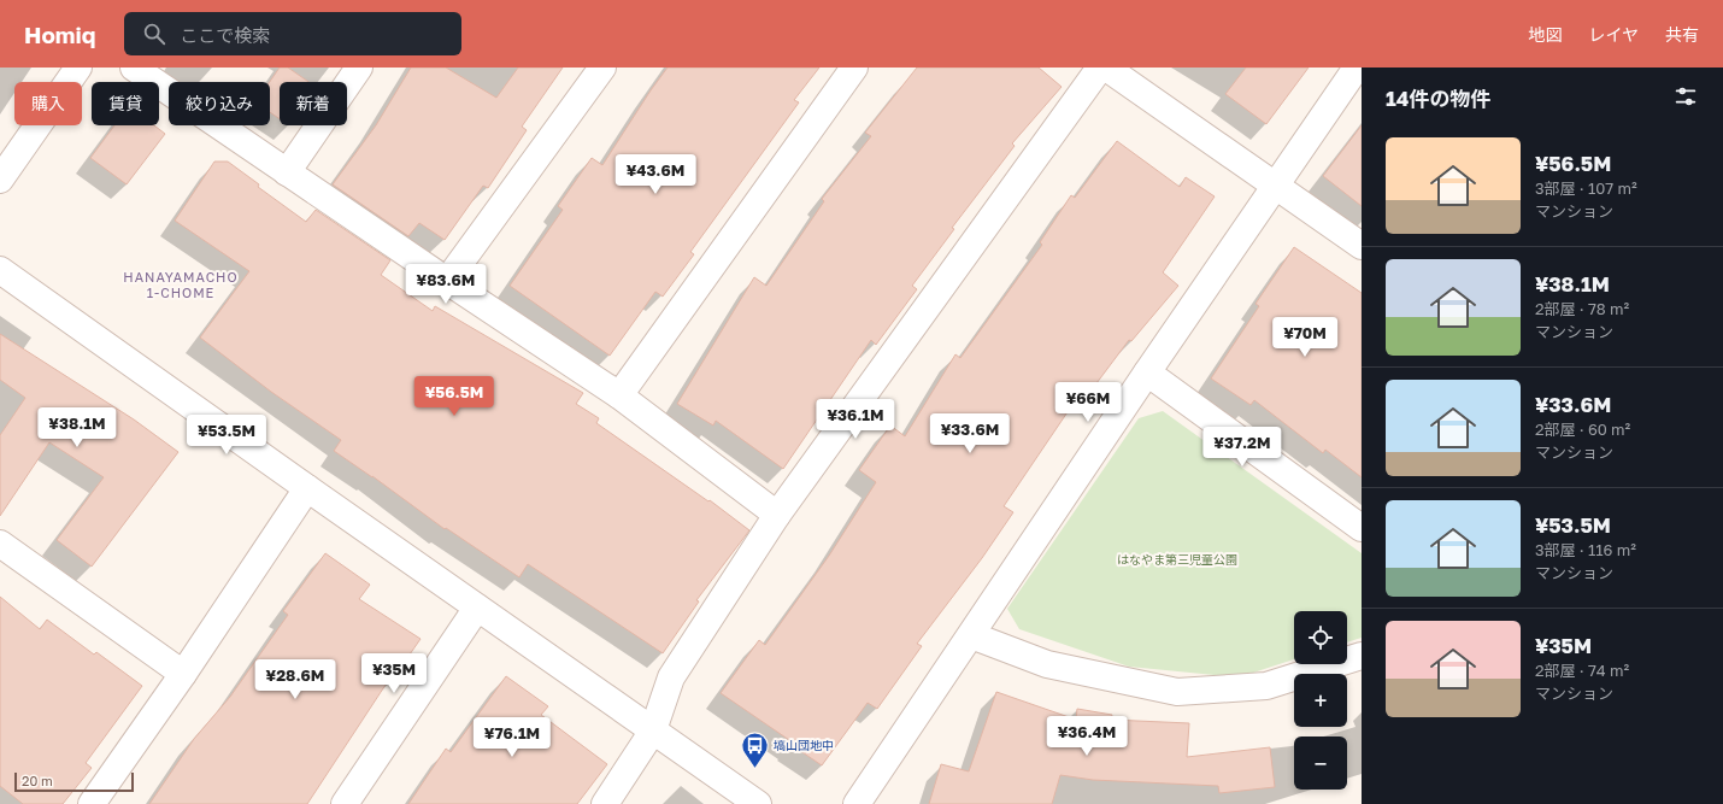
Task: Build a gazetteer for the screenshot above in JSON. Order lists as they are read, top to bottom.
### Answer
{
  "districts": ["HANAYAMACHO 1-CHOME"],
  "parks": ["はなやま第三児童公園"],
  "places": {
    "bus stop": ["塙山団地中"]
  },
  "scale_bar": "20 m",
  "page": {
    "header": "Homiq",
    "search": "ここで検索",
    "nav": ["地図", "レイヤ", "共有"],
    "heading": "14件の物件",
    "chip": [
      "購入",
      "賃貸",
      "絞り込み",
      "新着"
    ],
    "list": [
      {
        "name": "¥56.5M",
        "note": "3部屋 · 107 m² · マンション"
      },
      {
        "name": "¥38.1M",
        "note": "2部屋 · 78 m² · マンション"
      },
      {
        "name": "¥33.6M",
        "note": "2部屋 · 60 m² · マンション"
      },
      {
        "name": "¥53.5M",
        "note": "3部屋 · 116 m² · マンション"
      },
      {
        "name": "¥35M",
        "note": "2部屋 · 74 m² · マンション"
      }
    ],
    "price": [
      "¥43.6M",
      "¥83.6M",
      "¥70M",
      "¥56.5M",
      "¥66M",
      "¥36.1M",
      "¥38.1M",
      "¥33.6M",
      "¥53.5M",
      "¥37.2M",
      "¥35M",
      "¥28.6M",
      "¥36.4M",
      "¥76.1M"
    ],
    "map_buttons": ["+", "−"],
    "scale": "20 m"
  }
}
